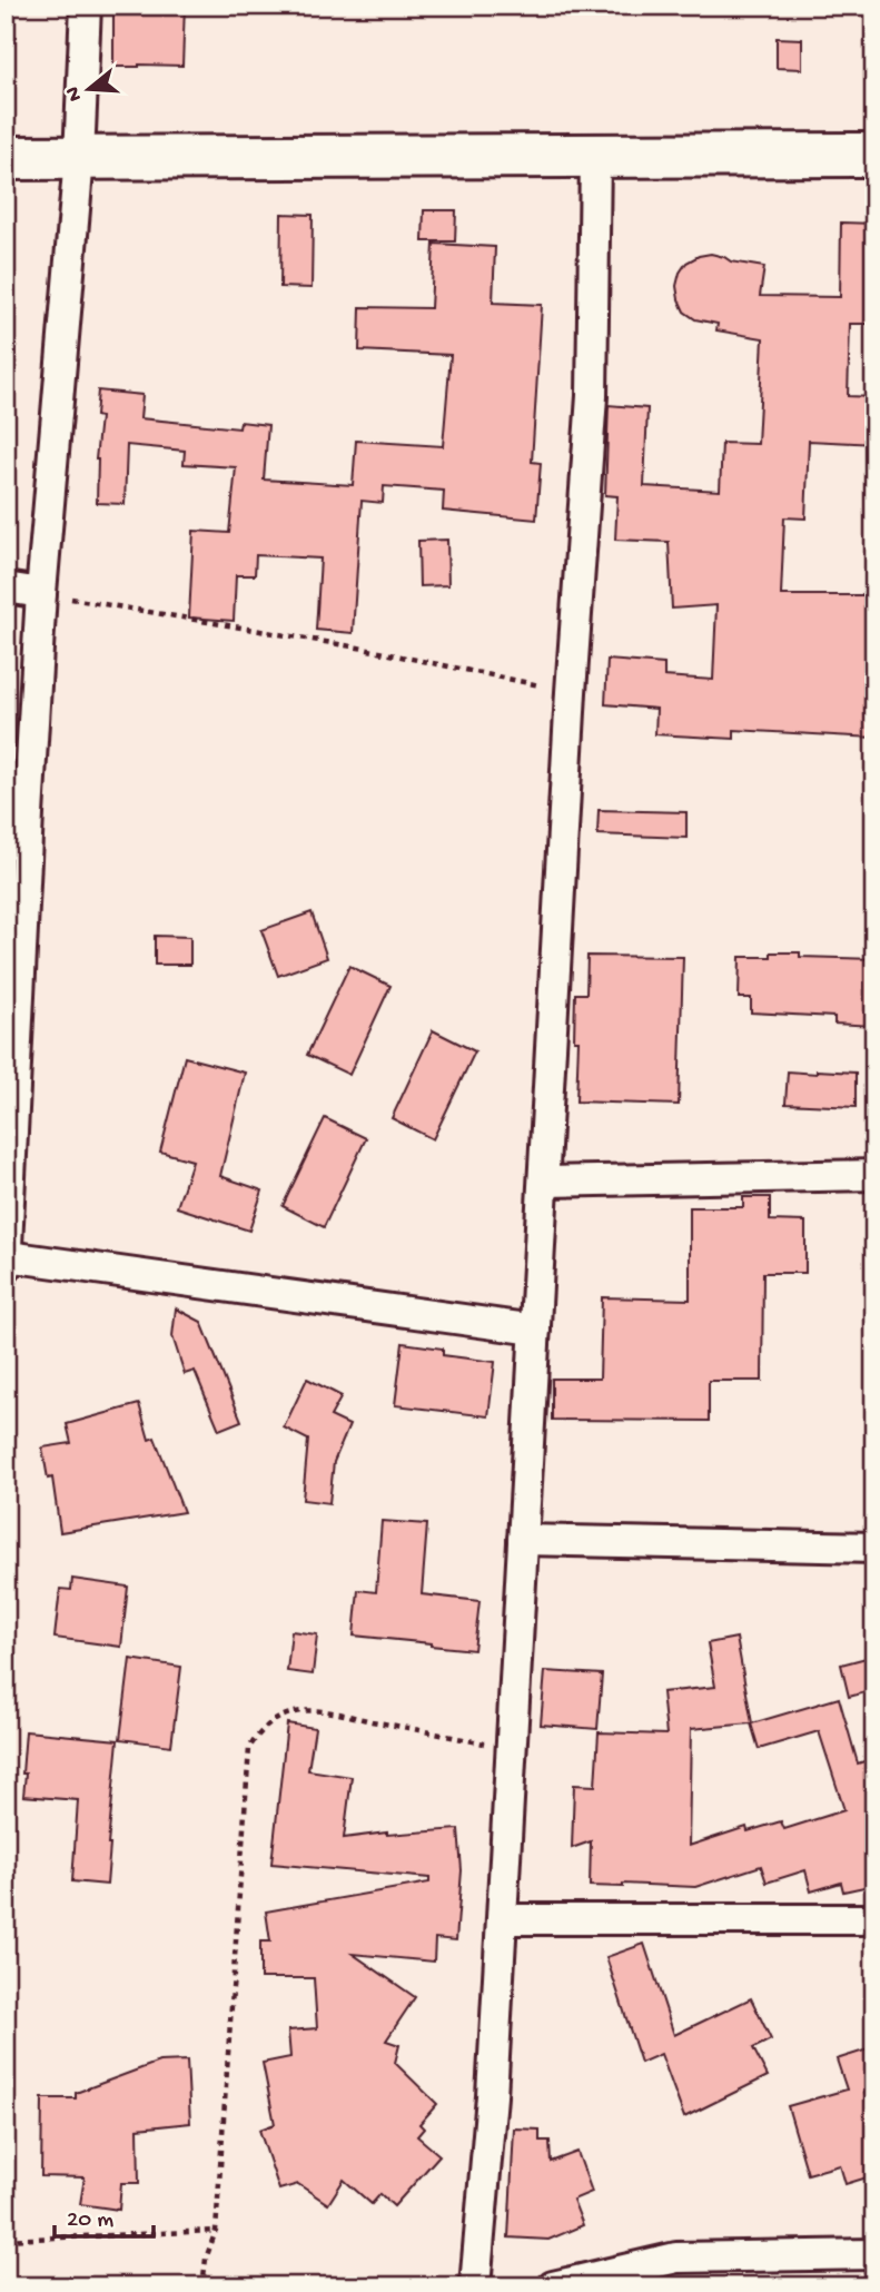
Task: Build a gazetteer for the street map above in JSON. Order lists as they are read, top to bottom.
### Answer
{
  "scale_bar": "20 m",
  "north": "left"
}
